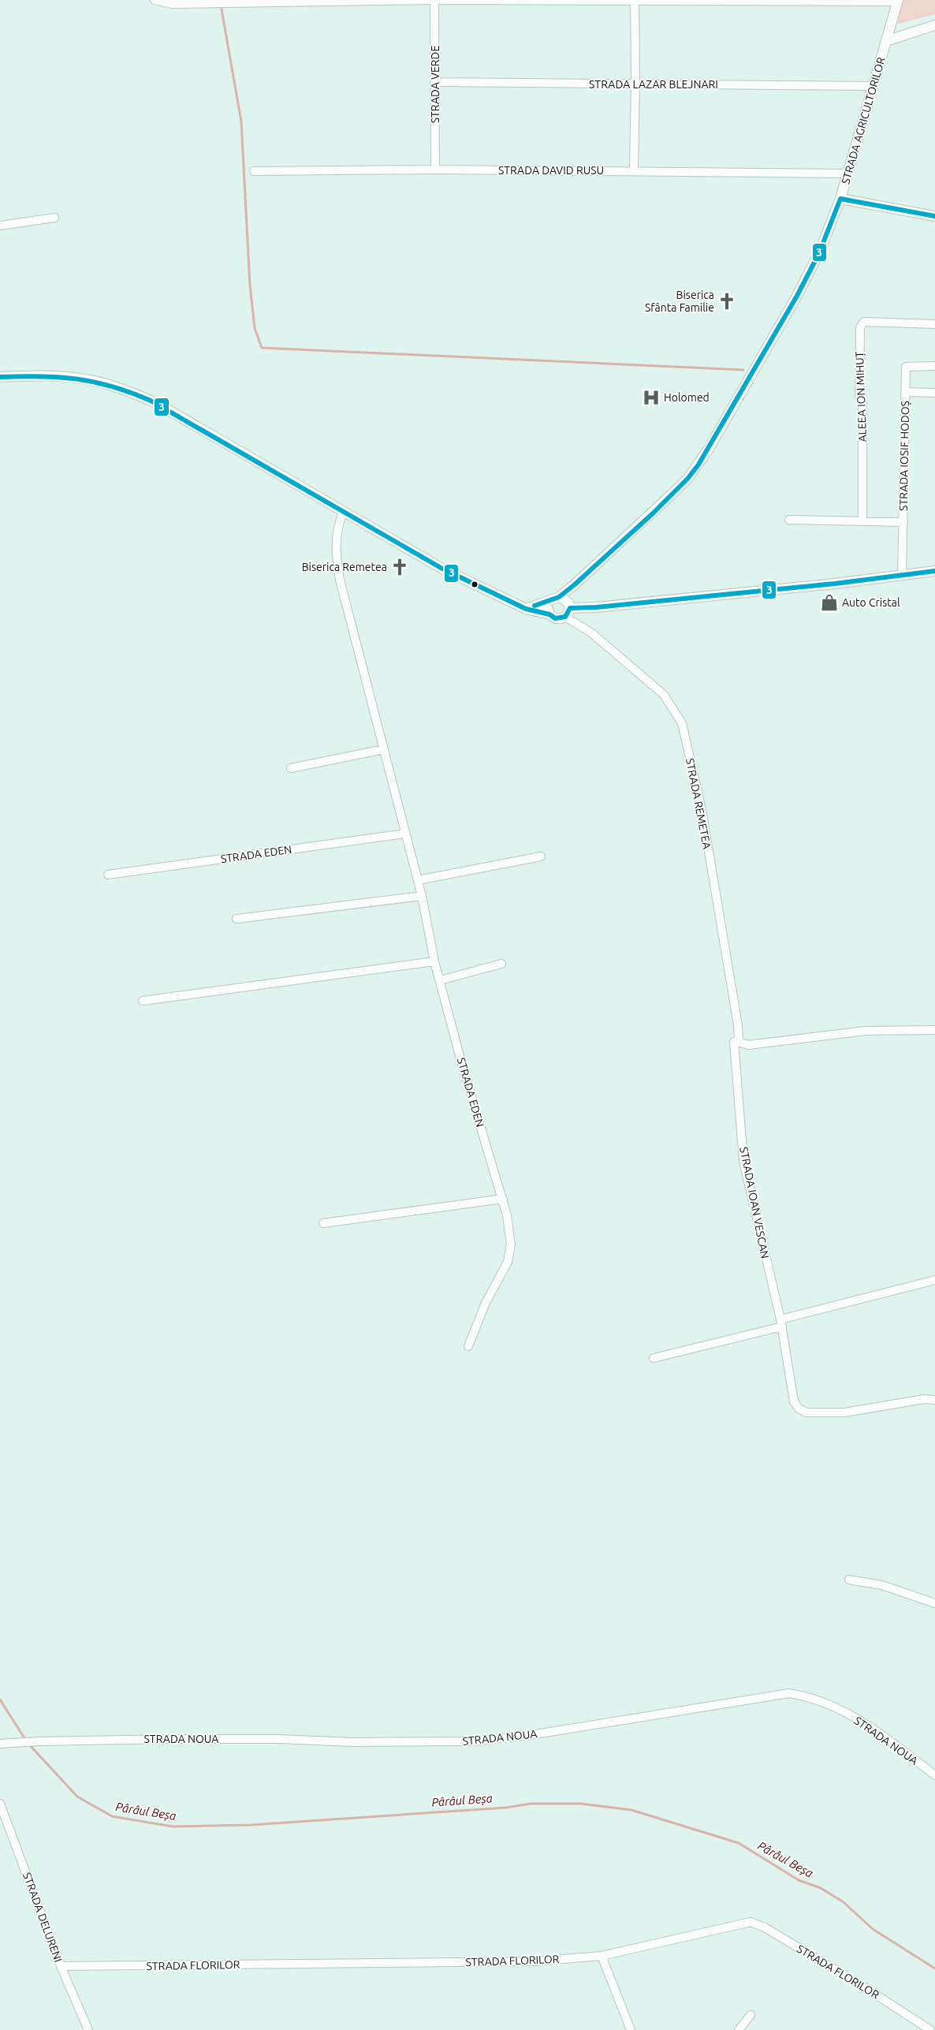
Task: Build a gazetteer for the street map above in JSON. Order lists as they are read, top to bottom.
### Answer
{
  "streets": {
    "street": [
      "STRADA VERDE",
      "STRADA LAZAR BLEJNARI",
      "STRADA AGRICULTORILOR",
      "STRADA DAVID RUSU",
      "ALEEA ION MIHUȚ",
      "STRADA IOSIF HODOȘ",
      "STRADA REMETEA",
      "STRADA EDEN",
      "STRADA IOAN VESCAN",
      "STRADA NOUA",
      "STRADA DELURENI",
      "STRADA FLORILOR"
    ]
  },
  "crossings": [
    ["STRADA VERDE", "STRADA LAZAR BLEJNARI"],
    ["STRADA VERDE", "STRADA DAVID RUSU"],
    ["STRADA LAZAR BLEJNARI", "STRADA AGRICULTORILOR"],
    ["STRADA AGRICULTORILOR", "STRADA DAVID RUSU"],
    ["STRADA REMETEA", "STRADA IOAN VESCAN"],
    ["STRADA DELURENI", "STRADA FLORILOR"]
  ],
  "water": ["Pârâul Beșa"],
  "places": {
    "church": ["Biserica Sfânta Familie", "Biserica Remetea"],
    "hospital": ["Holomed"],
    "shop": ["Auto Cristal"]
  },
  "lines": ["transit line 3"]
}
